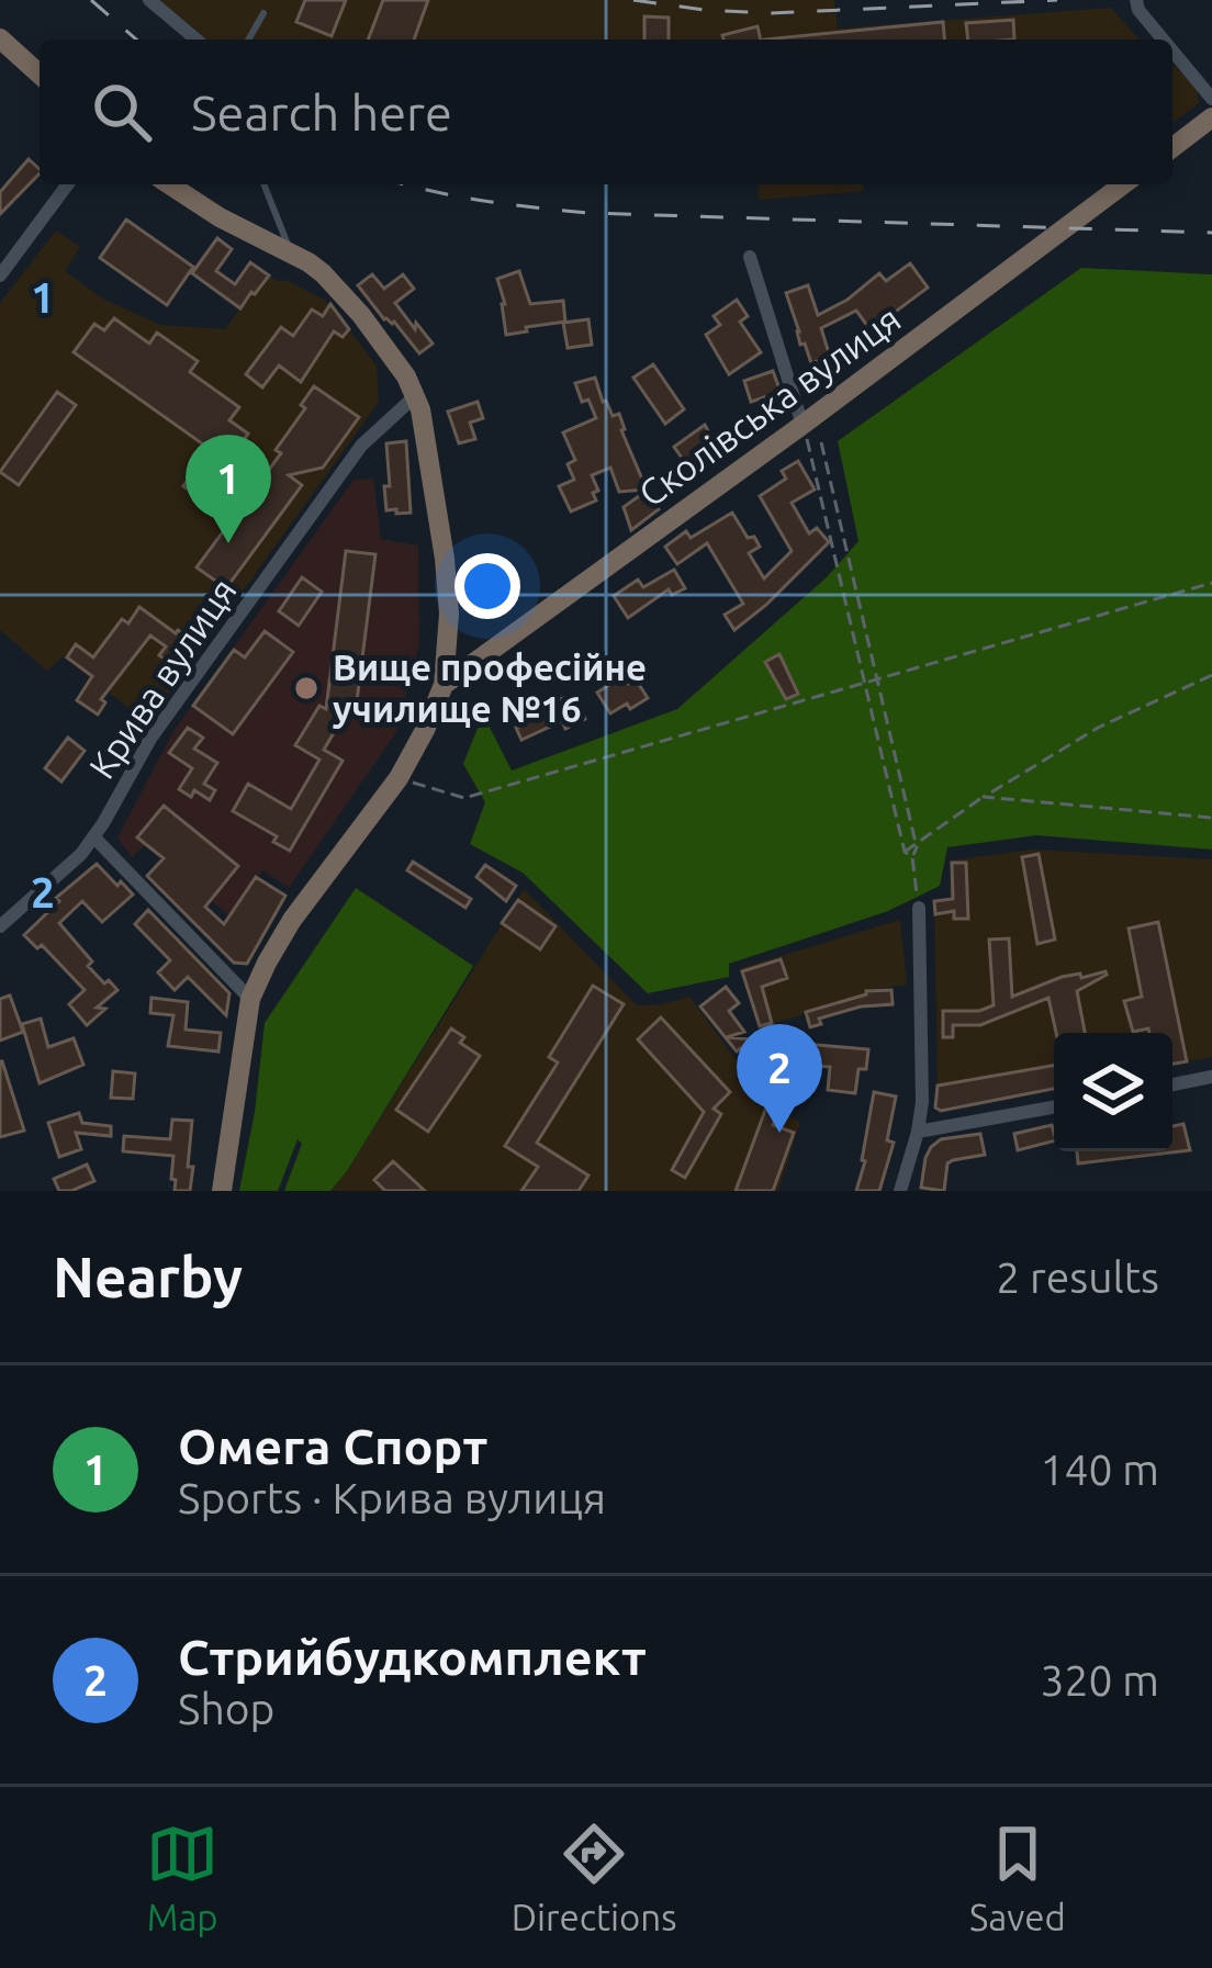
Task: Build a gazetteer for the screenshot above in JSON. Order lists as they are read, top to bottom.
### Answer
{
  "streets": {
    "main road": ["Сколівська вулиця"],
    "street": ["Крива вулиця"]
  },
  "places": ["Вище професійне училище №16"],
  "page": {
    "search": "Search here",
    "pins": ["1", "2"],
    "heading": ["Nearby", "2 results"],
    "list": [
      {
        "mark": "1",
        "name": "Омега Спорт",
        "note": "Sports · Крива вулиця",
        "value": "140 m"
      },
      {
        "mark": "2",
        "name": "Стрийбудкомплект",
        "note": "Shop",
        "value": "320 m"
      }
    ],
    "nav": ["Map", "Directions", "Saved"]
  },
  "grid": {
    "rows": ["1", "2"]
  }
}
